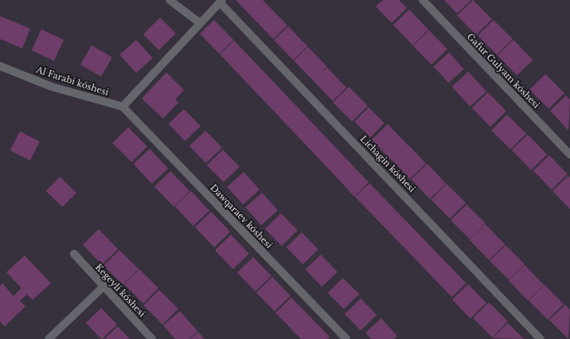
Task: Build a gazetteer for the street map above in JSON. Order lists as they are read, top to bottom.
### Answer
{
  "streets": {
    "street": [
      "Gafur Gulyam kóshesi",
      "Al Farabi kóshesi",
      "Lichagin kóshesi",
      "Dawqaraev kóshesi",
      "Kegeyli kóshesi"
    ]
  },
  "crossings": [
    ["Al Farabi kóshesi", "Dawqaraev kóshesi"]
  ]
}
